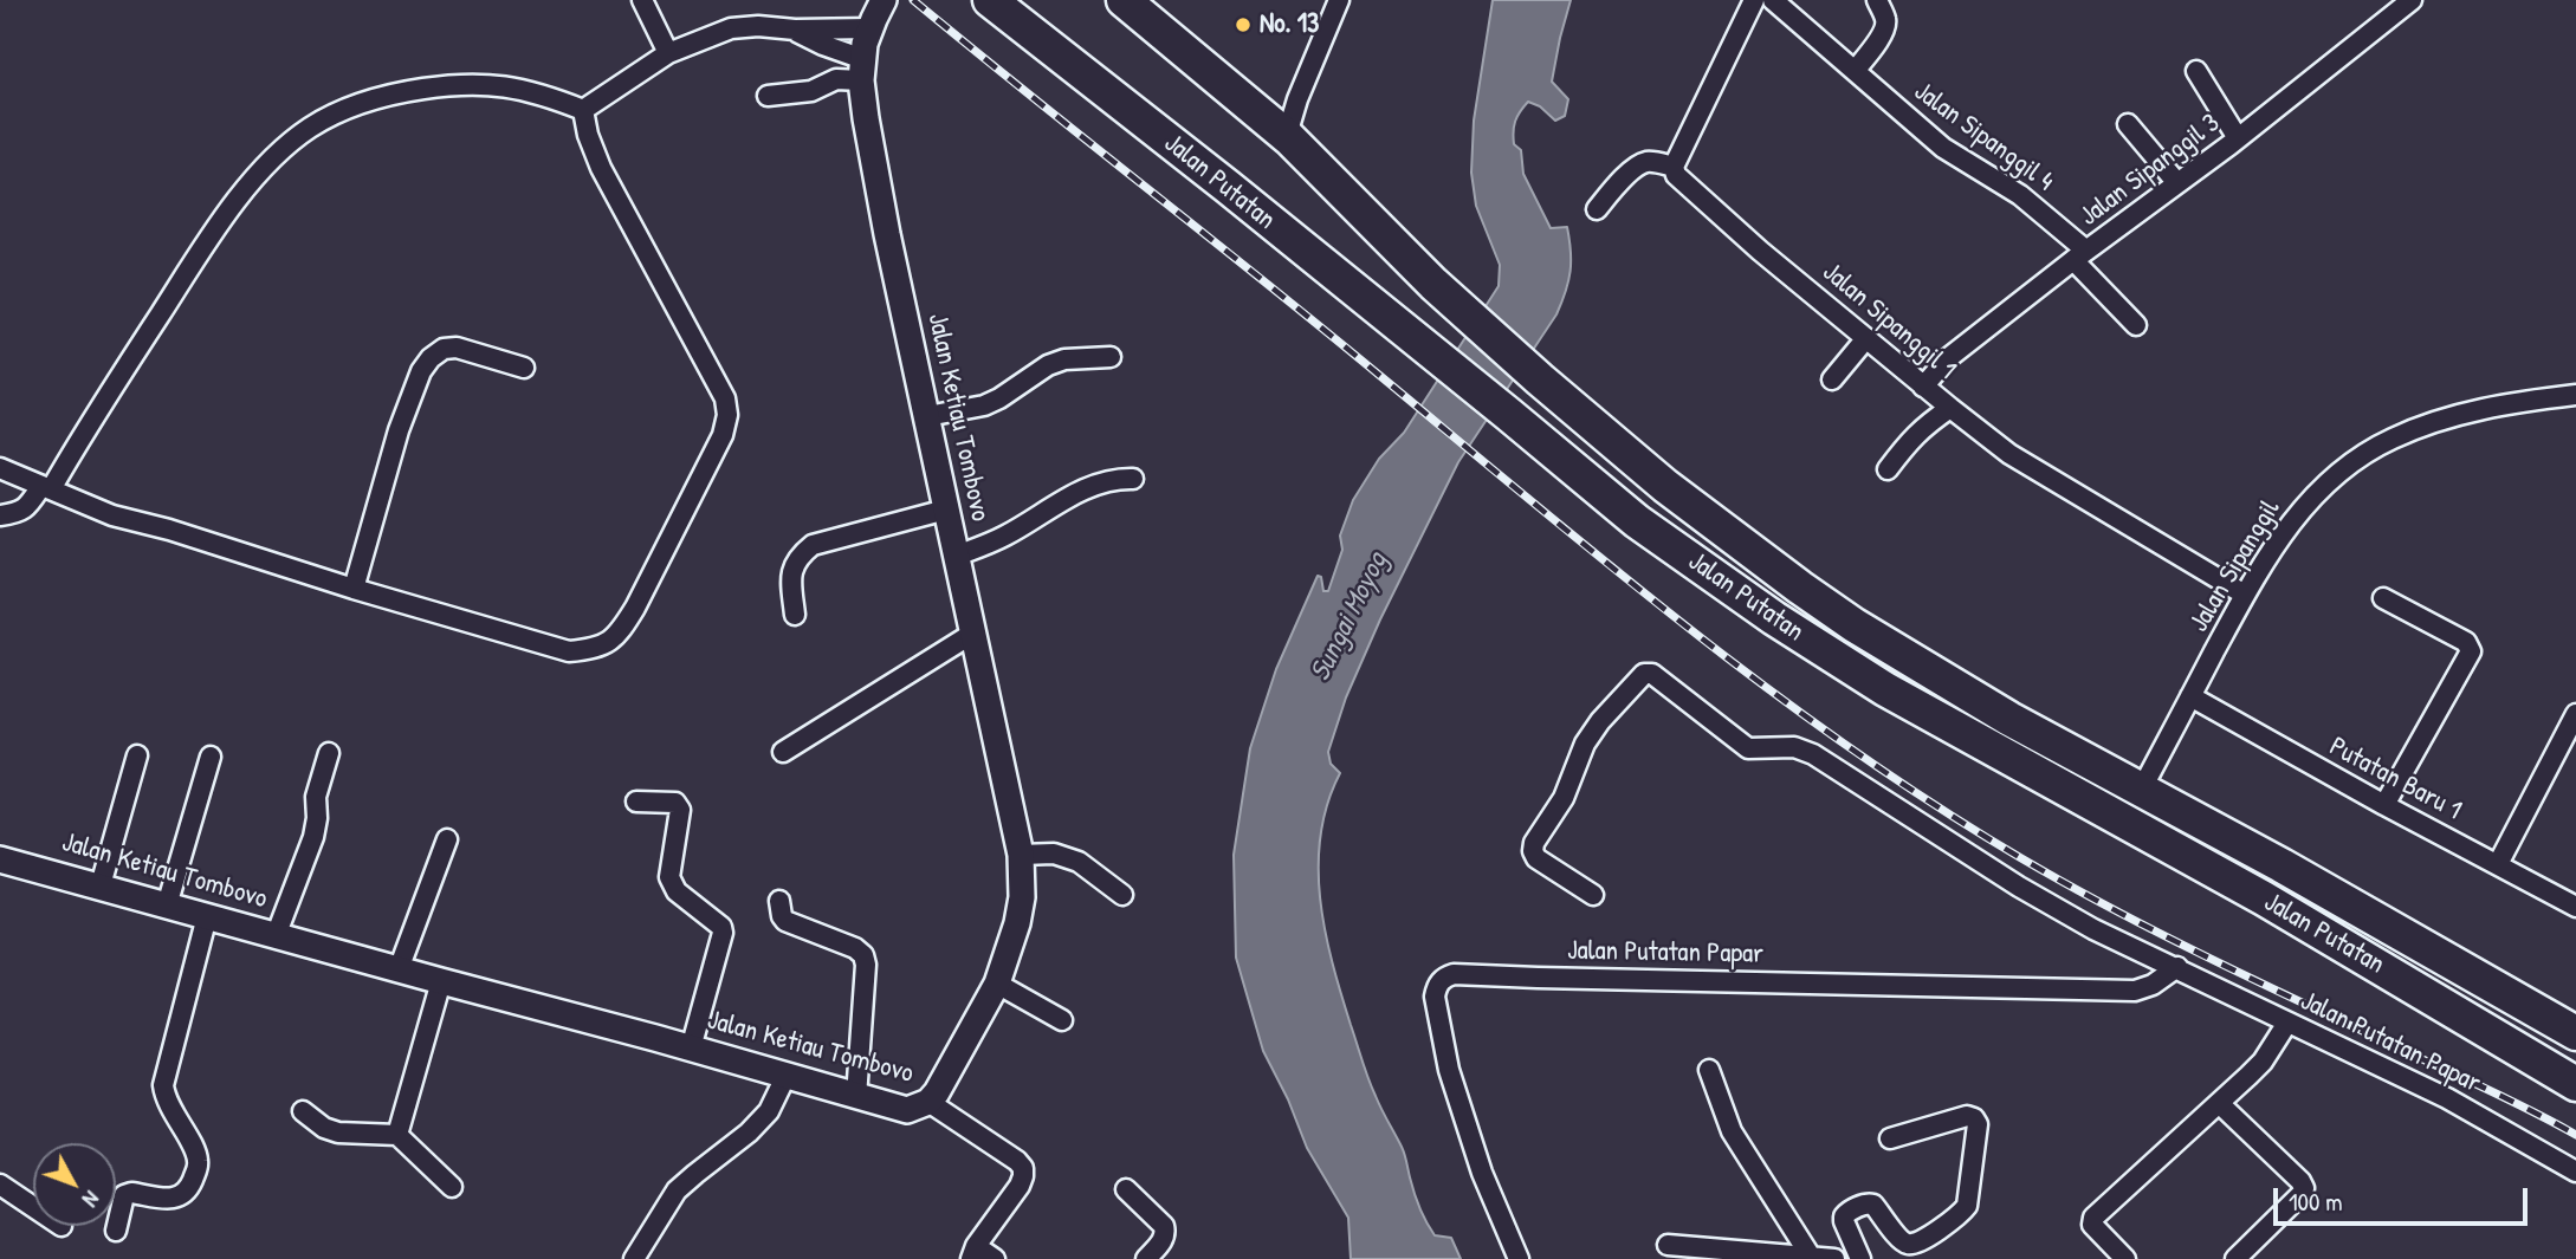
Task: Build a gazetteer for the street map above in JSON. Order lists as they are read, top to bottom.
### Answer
{
  "streets": {
    "highway": ["Jalan Putatan"],
    "street": [
      "Jalan Sipanggil 4",
      "Jalan Sipanggil 3",
      "Jalan Sipanggil 1",
      "Jalan Ketiau Tombovo",
      "Jalan Sipanggil",
      "Putatan Baru 1",
      "Jalan Putatan Papar"
    ]
  },
  "crossings": [
    ["Jalan Sipanggil 4", "Jalan Sipanggil 3"],
    ["Jalan Sipanggil 3", "Jalan Sipanggil 1"],
    ["Jalan Putatan", "Jalan Sipanggil"],
    ["Jalan Sipanggil 1", "Jalan Sipanggil"],
    ["Jalan Sipanggil", "Putatan Baru 1"]
  ],
  "water": ["Sungai Moyog"],
  "places": ["No. 13"],
  "scale_bar": "100 m",
  "north": "bottom right"
}
